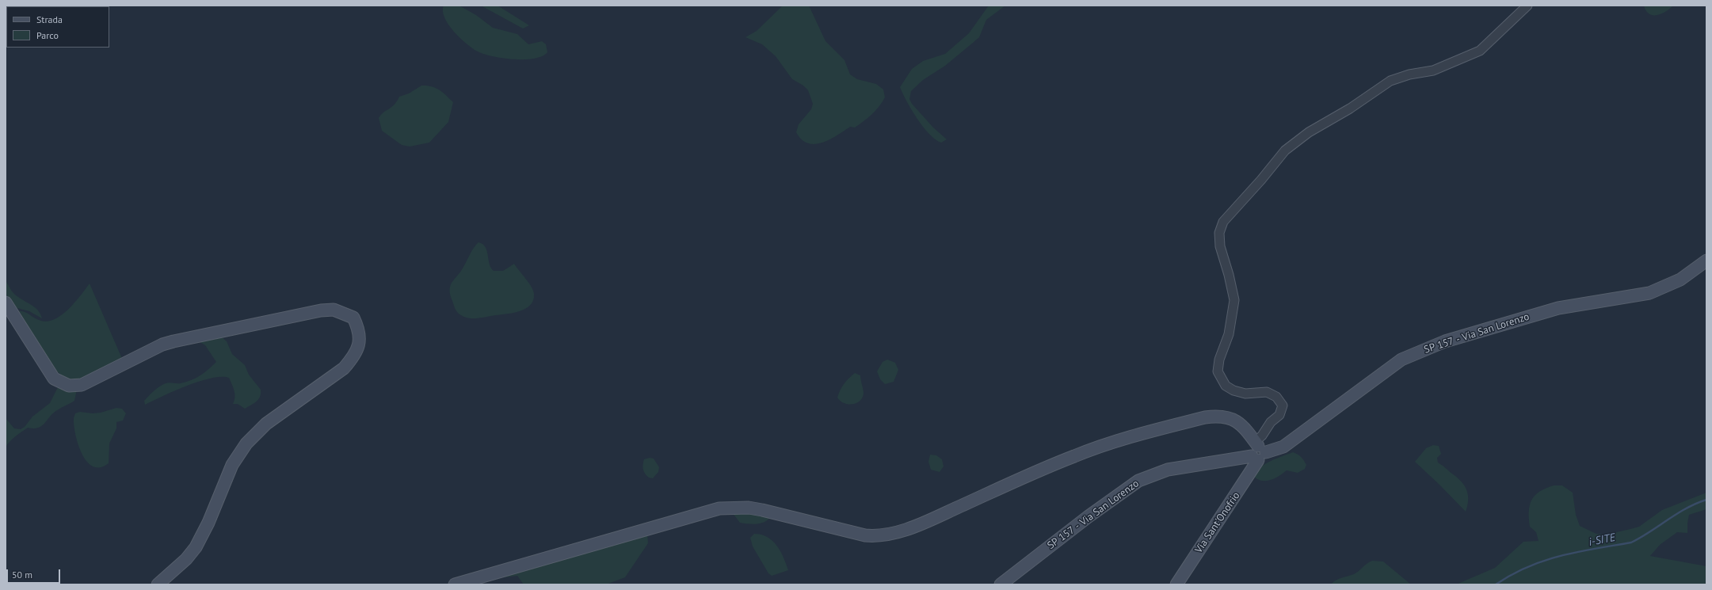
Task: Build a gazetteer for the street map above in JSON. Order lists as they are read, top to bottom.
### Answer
{
  "streets": {
    "street": ["SP 157 - Via San Lorenzo", "Via Sant'Onofrio"]
  },
  "crossings": [
    ["SP 157 - Via San Lorenzo", "Via Sant'Onofrio"]
  ],
  "water": ["i-SITE"],
  "legend": ["Strada", "Parco"],
  "scale_bar": "50 m"
}
